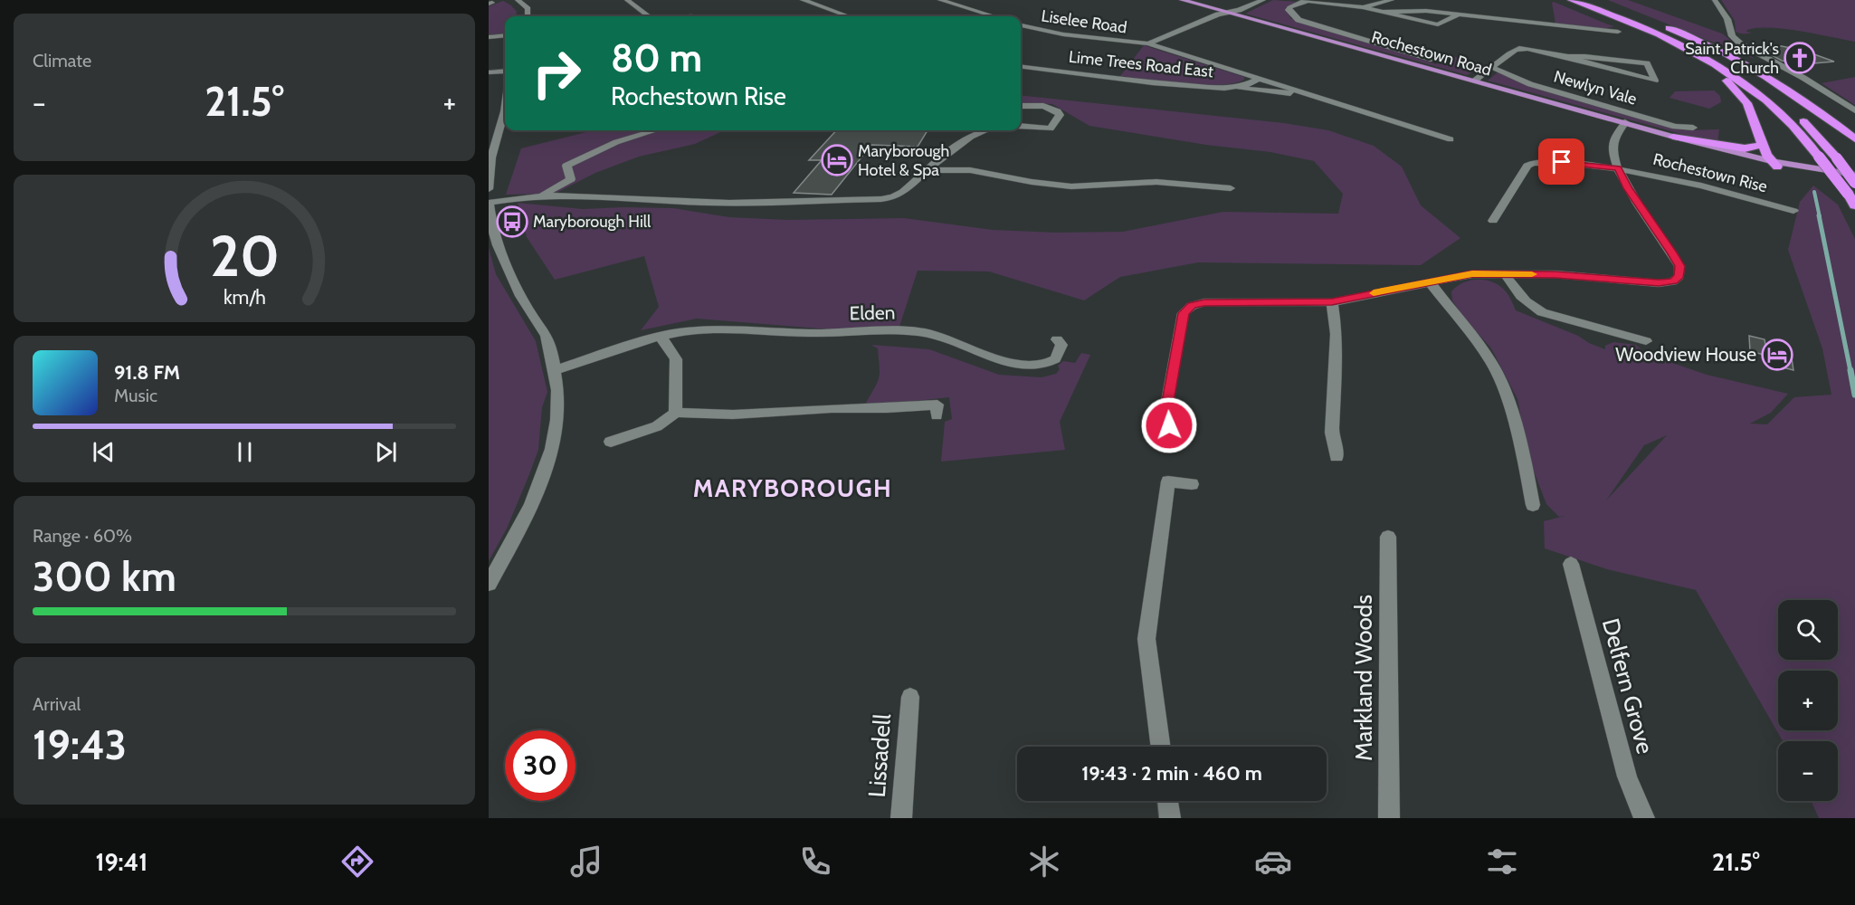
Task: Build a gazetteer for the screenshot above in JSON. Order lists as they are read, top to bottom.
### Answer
{
  "streets": {
    "main road": ["Rochestown Road"],
    "street": [
      "Liselee Road",
      "Lime Trees Road East",
      "Newlyn Vale",
      "Rochestown Rise",
      "Elden",
      "Markland Woods",
      "Delfern Grove",
      "Lissadell"
    ]
  },
  "crossings": [
    ["Liselee Road", "Lime Trees Road East"],
    ["Rochestown Road", "Newlyn Vale"]
  ],
  "districts": ["MARYBOROUGH"],
  "places": {
    "church": ["Saint Patrick's Church"],
    "hotel": ["Maryborough Hotel & Spa", "Woodview House"],
    "bus stop": ["Maryborough Hill"]
  },
  "page": {
    "tile": [
      "Climate",
      ["Range · 60%", "300 km"],
      ["Arrival", "19:43"]
    ],
    "turn": ["80 m", "Rochestown Rise"],
    "heat": ["−", "21.5°", "+"],
    "song": ["91.8 FM", "Music"],
    "map_buttons": ["+", "−"],
    "limit": "30",
    "trip": "19:43 · 2 min · 460 m",
    "tabs": ["19:41", "21.5°"],
    "gauge": ["20", "km/h"]
  }
}
